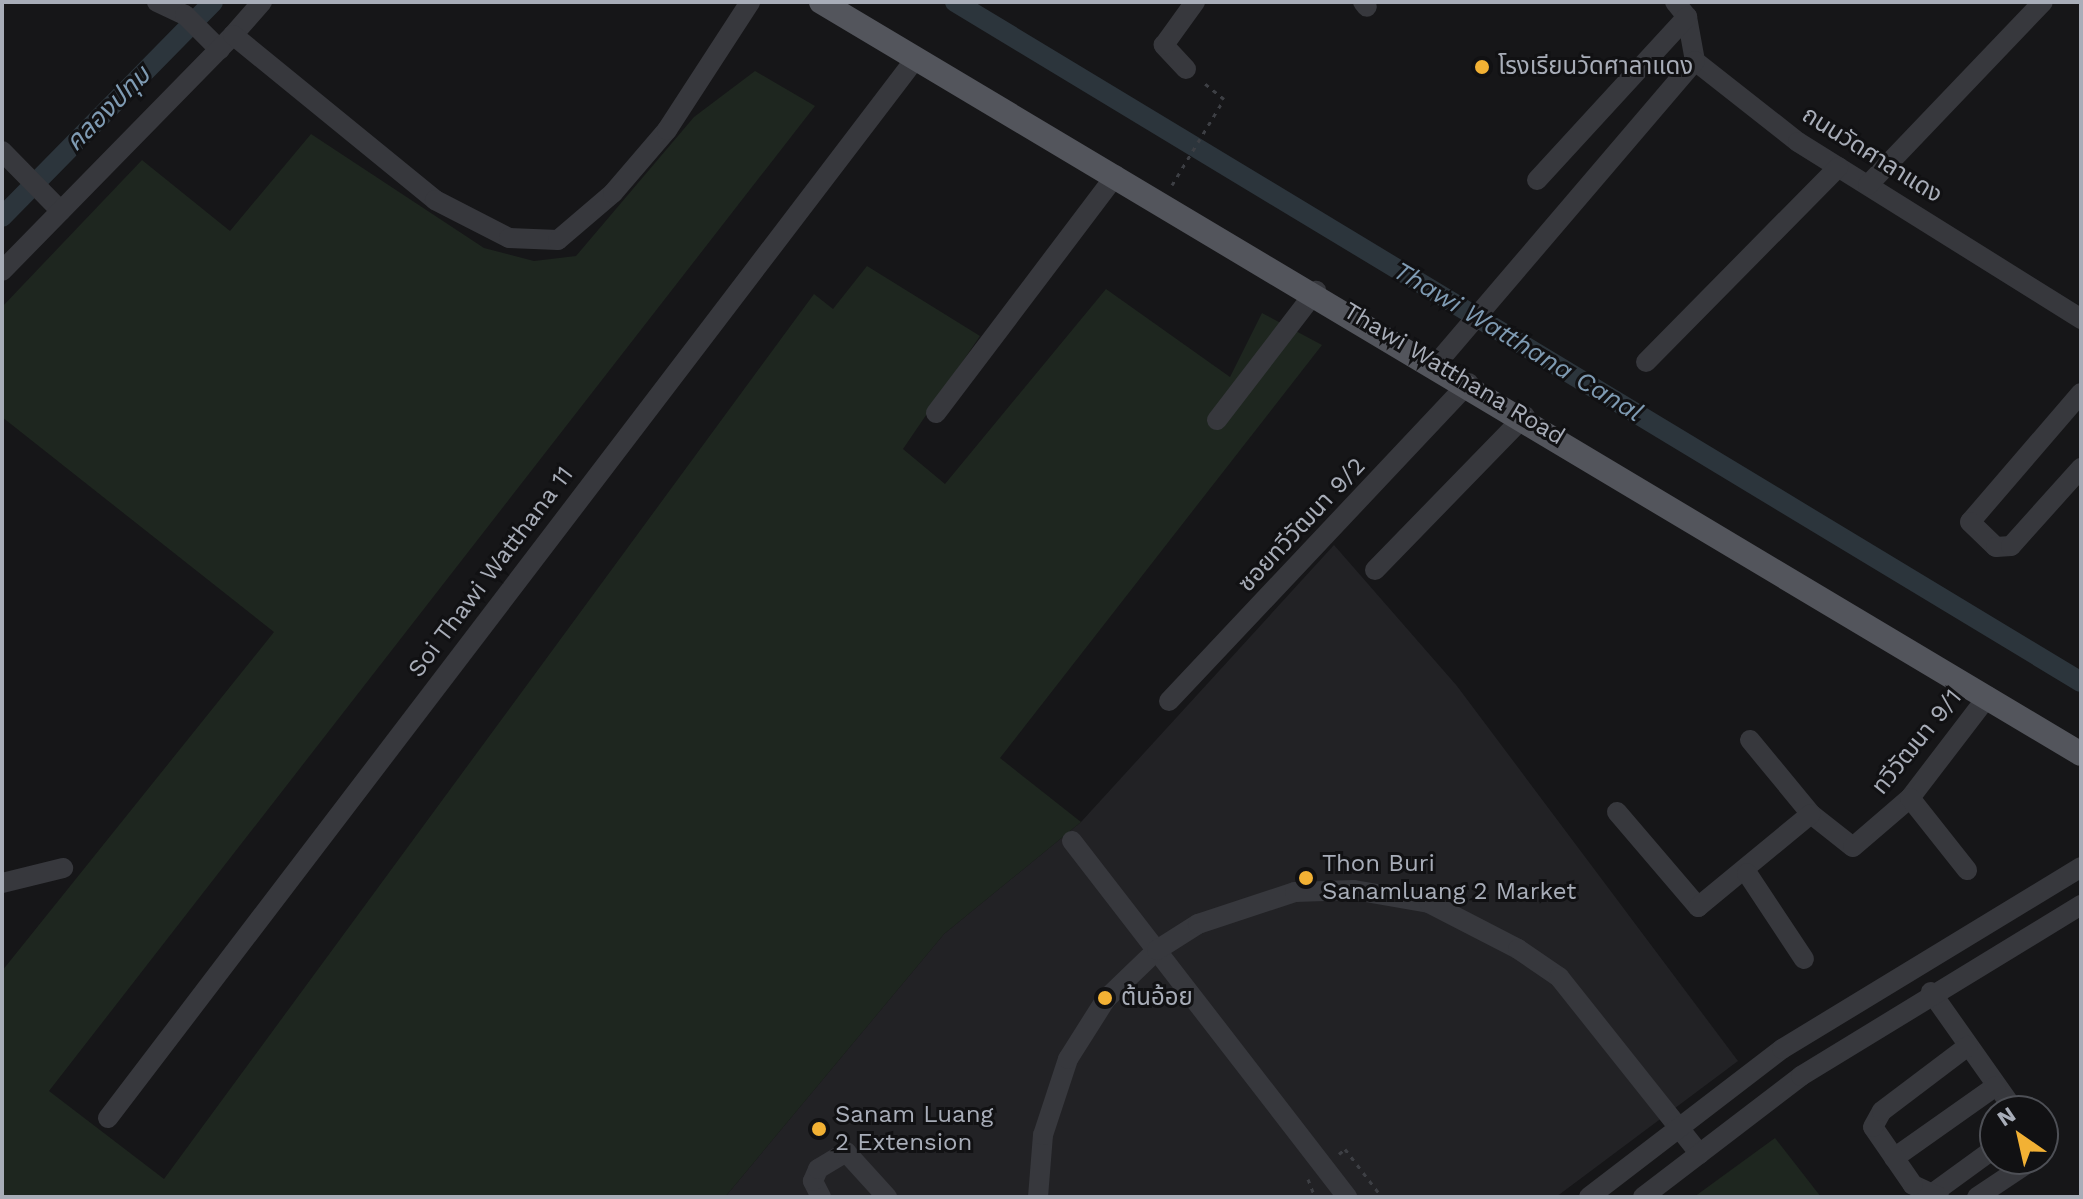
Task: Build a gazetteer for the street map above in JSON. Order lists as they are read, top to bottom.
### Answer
{
  "streets": {
    "main road": ["Thawi Watthana Road"],
    "street": [
      "ถนนวัดศาลาแดง",
      "ซอยทวีวัฒนา 9/2",
      "Soi Thawi Watthana 11",
      "ทวีวัฒนา 9/1"
    ]
  },
  "crossings": [
    ["Thawi Watthana Road", "ซอยทวีวัฒนา 9/2"],
    ["Thawi Watthana Road", "Soi Thawi Watthana 11"],
    ["Thawi Watthana Road", "ทวีวัฒนา 9/1"]
  ],
  "water": ["คลองปทุม", "Thawi Watthana Canal"],
  "places": [
    "โรงเรียนวัดศาลาแดง",
    "Thon Buri Sanamluang 2 Market",
    "ต้นอ้อย",
    "Sanam Luang 2 Extension"
  ],
  "north": "top left"
}
